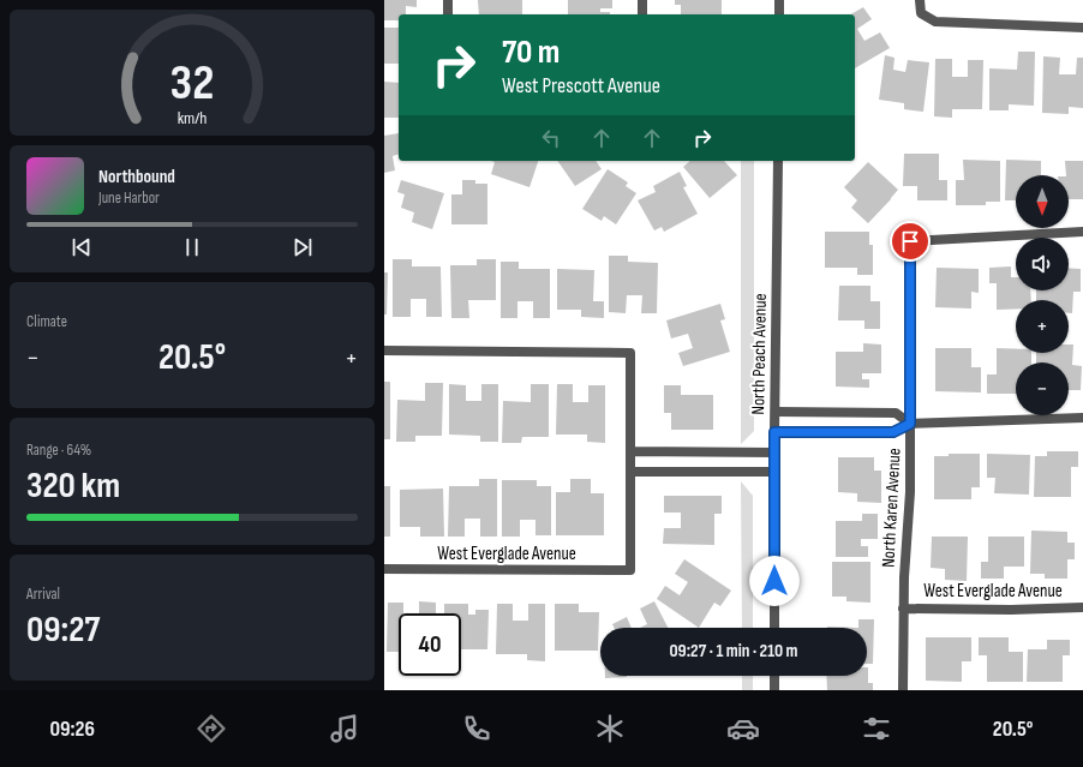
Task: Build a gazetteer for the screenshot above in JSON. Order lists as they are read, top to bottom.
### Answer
{
  "streets": {
    "street": ["North Peach Avenue", "North Karen Avenue", "West Everglade Avenue"]
  },
  "crossings": [
    ["North Karen Avenue", "West Everglade Avenue"]
  ],
  "north": "bottom",
  "page": {
    "turn": ["70 m", "West Prescott Avenue"],
    "song": ["Northbound", "June Harbor"],
    "map_buttons": ["+", "−"],
    "tile": [
      "Climate",
      ["Range · 64%", "320 km"],
      ["Arrival", "09:27"]
    ],
    "heat": ["−", "20.5°", "+"],
    "limit": "40",
    "trip": "09:27 · 1 min · 210 m",
    "tabs": ["09:26", "20.5°"],
    "gauge": ["32", "km/h"]
  }
}
